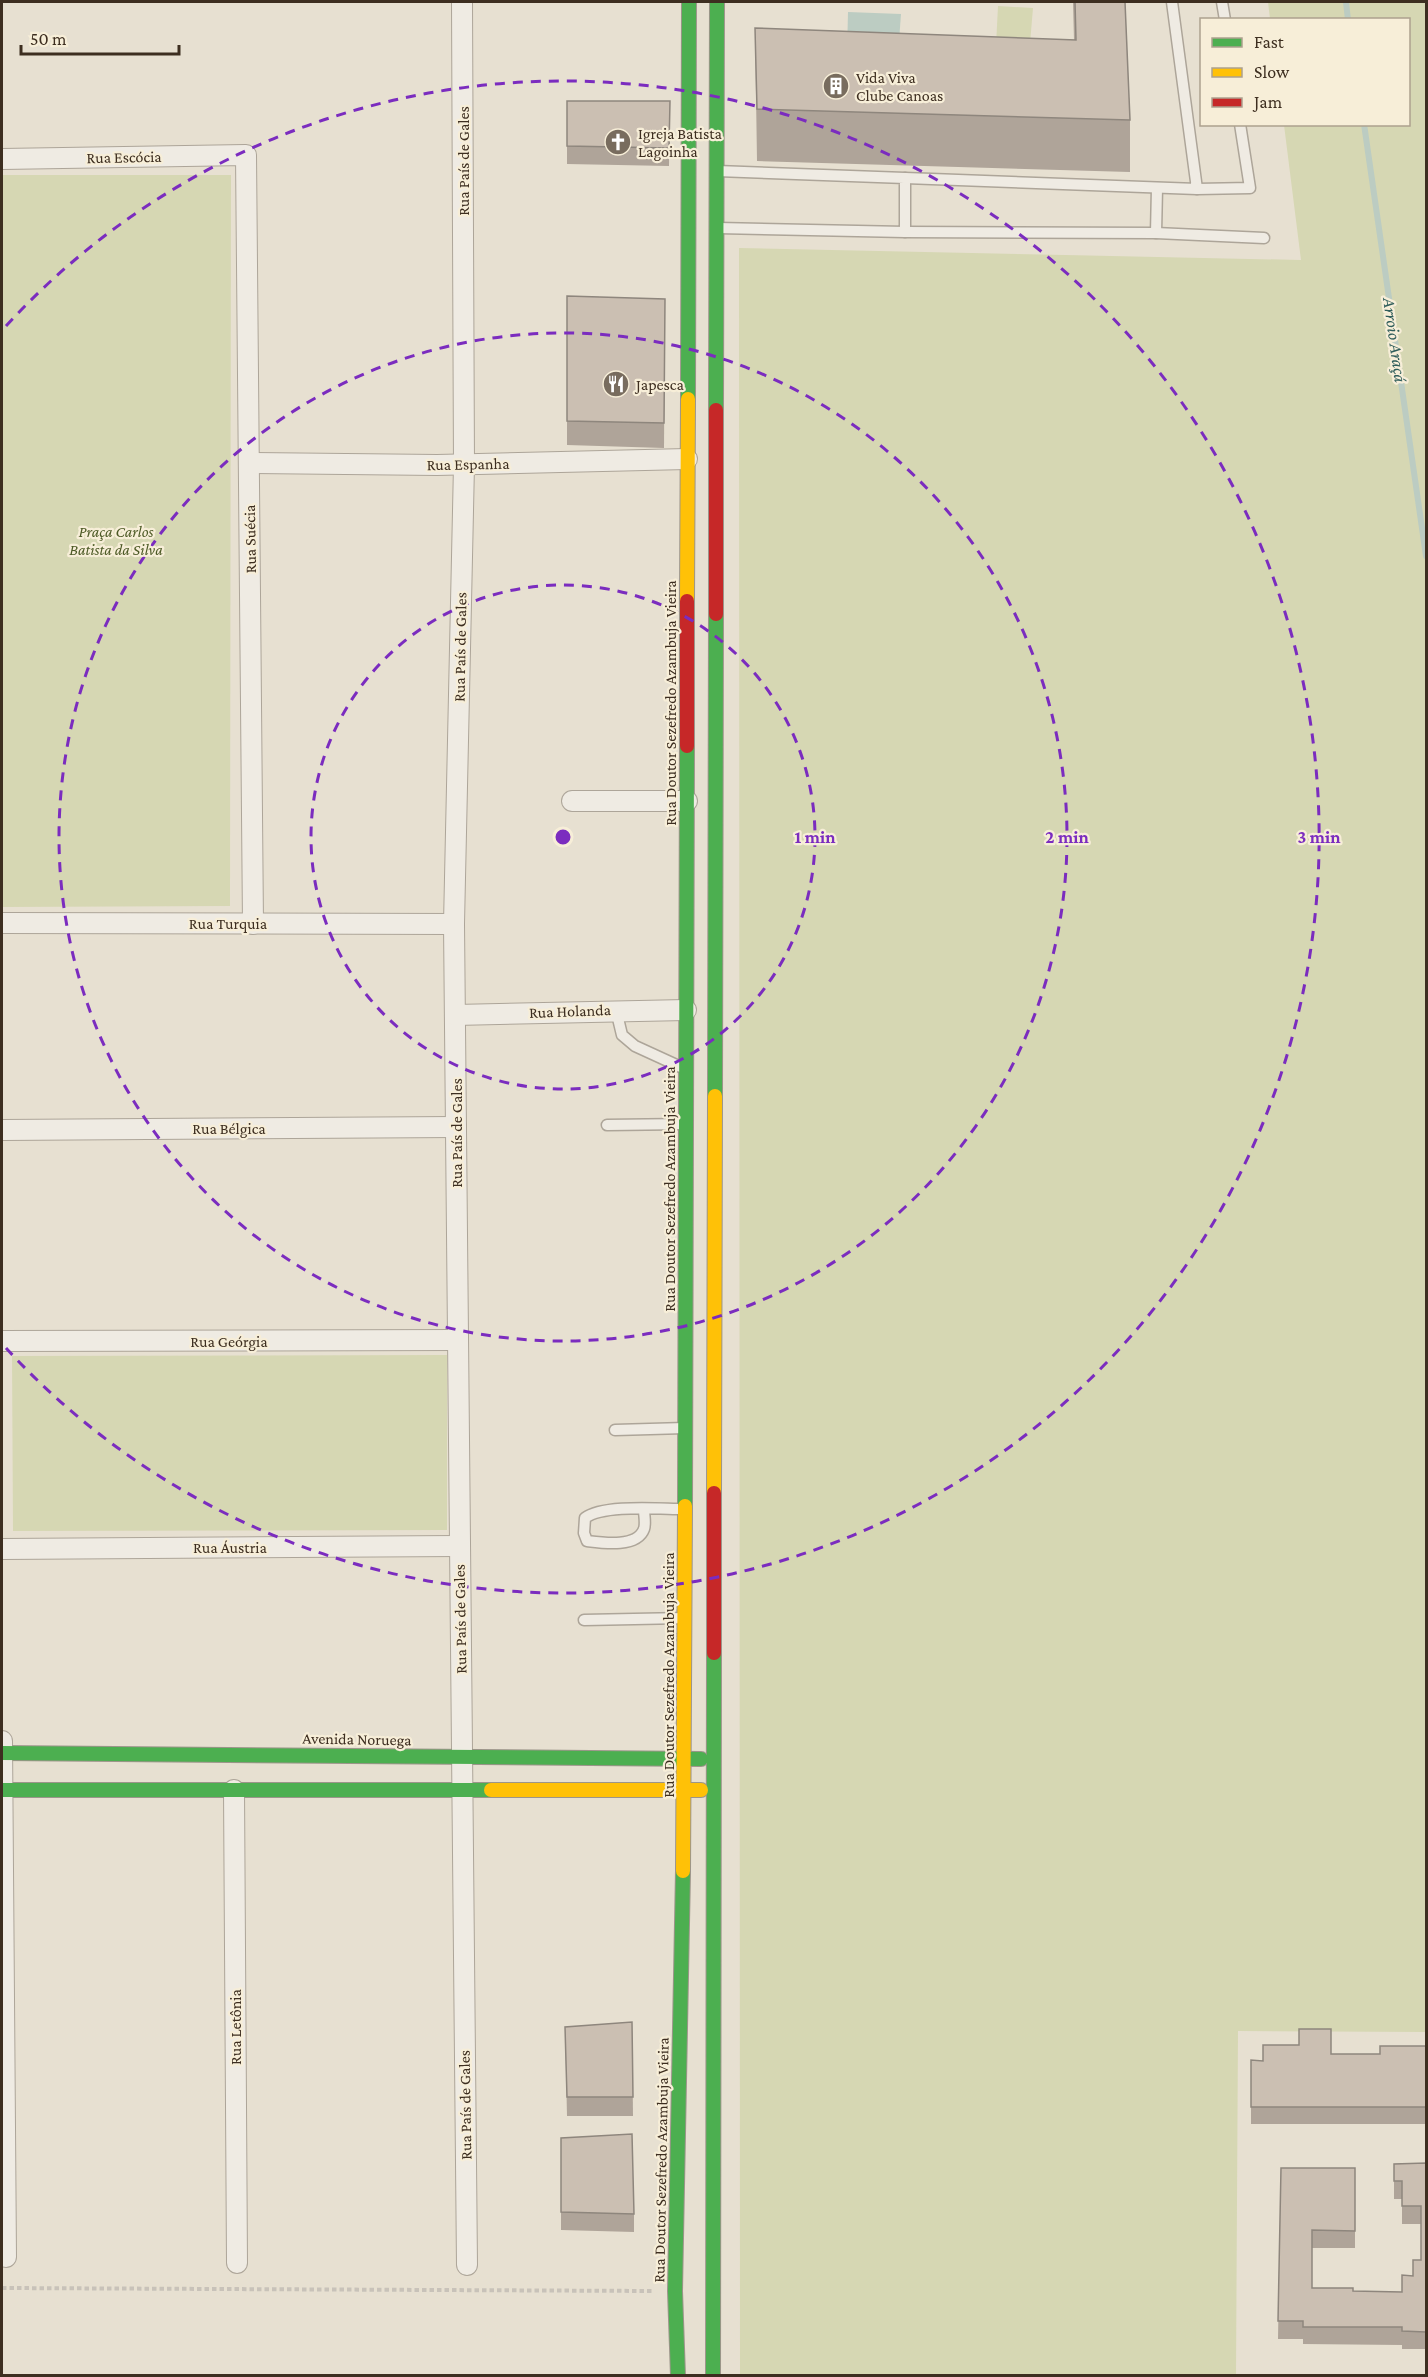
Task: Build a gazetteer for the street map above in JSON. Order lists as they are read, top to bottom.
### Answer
{
  "streets": {
    "main road": ["Rua Doutor Sezefredo Azambuja Vieira", "Avenida Noruega"],
    "street": [
      "Rua Escócia",
      "Rua País de Gales",
      "Rua Espanha",
      "Rua Suécia",
      "Rua Turquia",
      "Rua Holanda",
      "Rua Bélgica",
      "Rua Geórgia",
      "Rua Áustria",
      "Rua Letônia"
    ]
  },
  "crossings": [
    ["Rua Escócia", "Rua Suécia"],
    ["Rua País de Gales", "Rua Espanha"],
    ["Rua País de Gales", "Rua Turquia"],
    ["Rua País de Gales", "Rua Holanda"],
    ["Rua País de Gales", "Rua Bélgica"],
    ["Rua País de Gales", "Rua Geórgia"],
    ["Rua País de Gales", "Rua Áustria"],
    ["Rua País de Gales", "Avenida Noruega"],
    ["Rua Espanha", "Rua Suécia"],
    ["Rua Espanha", "Rua Doutor Sezefredo Azambuja Vieira"],
    ["Rua Suécia", "Rua Turquia"],
    ["Rua Doutor Sezefredo Azambuja Vieira", "Rua Holanda"],
    ["Rua Doutor Sezefredo Azambuja Vieira", "Avenida Noruega"]
  ],
  "water": ["Arroio Araçá"],
  "parks": ["Praça Carlos Batista da Silva"],
  "places": {
    "building": ["Vida Viva Clube Canoas"],
    "church": ["Igreja Batista Lagoinha"],
    "restaurant": ["Japesca"]
  },
  "legend": ["Fast", "Slow", "Jam"],
  "scale_bar": "50 m",
  "rings": ["1 min", "2 min", "3 min"]
}
